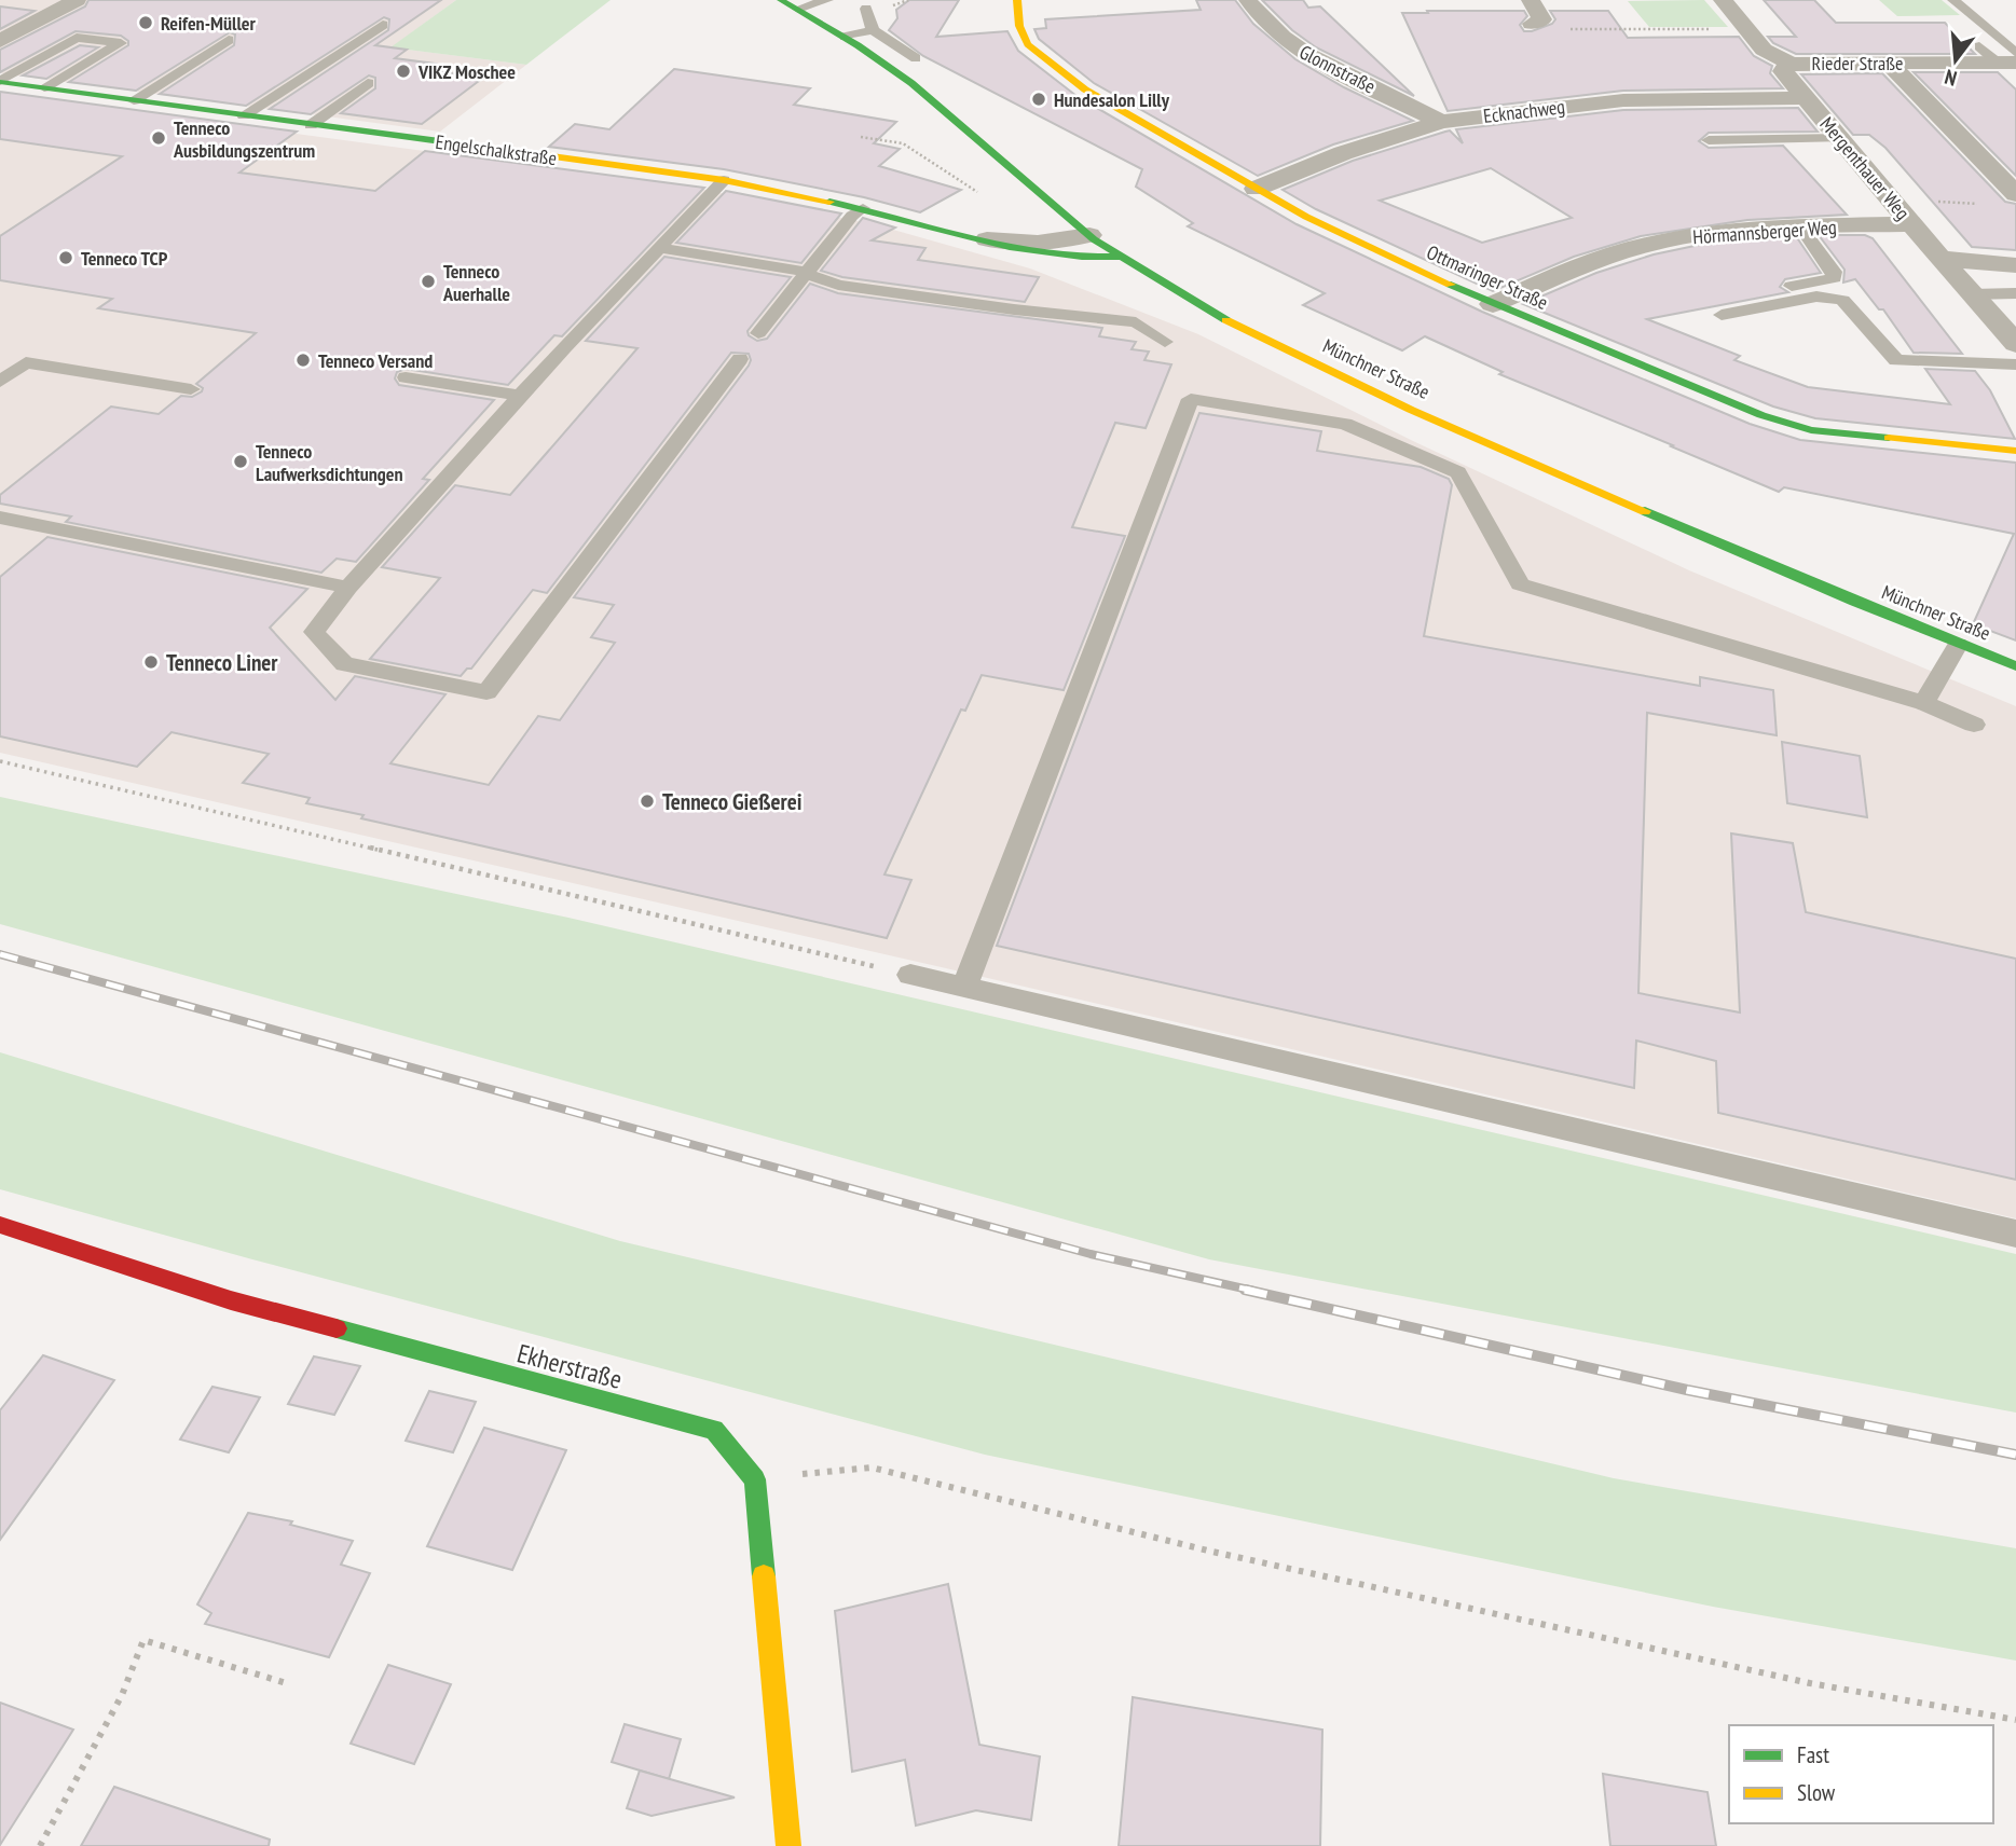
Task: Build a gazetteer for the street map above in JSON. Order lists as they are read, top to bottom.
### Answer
{
  "streets": {
    "street": [
      "Rieder Straße",
      "Glonnstraße",
      "Ecknachweg",
      "Engelschalkstraße",
      "Mergenthauer Weg",
      "Hörmannsberger Weg",
      "Ottmaringer Straße",
      "Münchner Straße",
      "Ekherstraße"
    ]
  },
  "crossings": [
    ["Rieder Straße", "Mergenthauer Weg"],
    ["Glonnstraße", "Ecknachweg"],
    ["Ecknachweg", "Mergenthauer Weg"],
    ["Ecknachweg", "Ottmaringer Straße"],
    ["Engelschalkstraße", "Münchner Straße"],
    ["Mergenthauer Weg", "Hörmannsberger Weg"],
    ["Hörmannsberger Weg", "Ottmaringer Straße"]
  ],
  "places": [
    "Reifen-Müller",
    "VIKZ Moschee",
    "Hundesalon Lilly",
    "Tenneco Ausbildungszentrum",
    "Tenneco TCP",
    "Tenneco Auerhalle",
    "Tenneco Versand",
    "Tenneco Laufwerksdichtungen",
    "Tenneco Liner",
    "Tenneco Gießerei"
  ],
  "legend": ["Fast", "Slow"],
  "north": "bottom"
}
